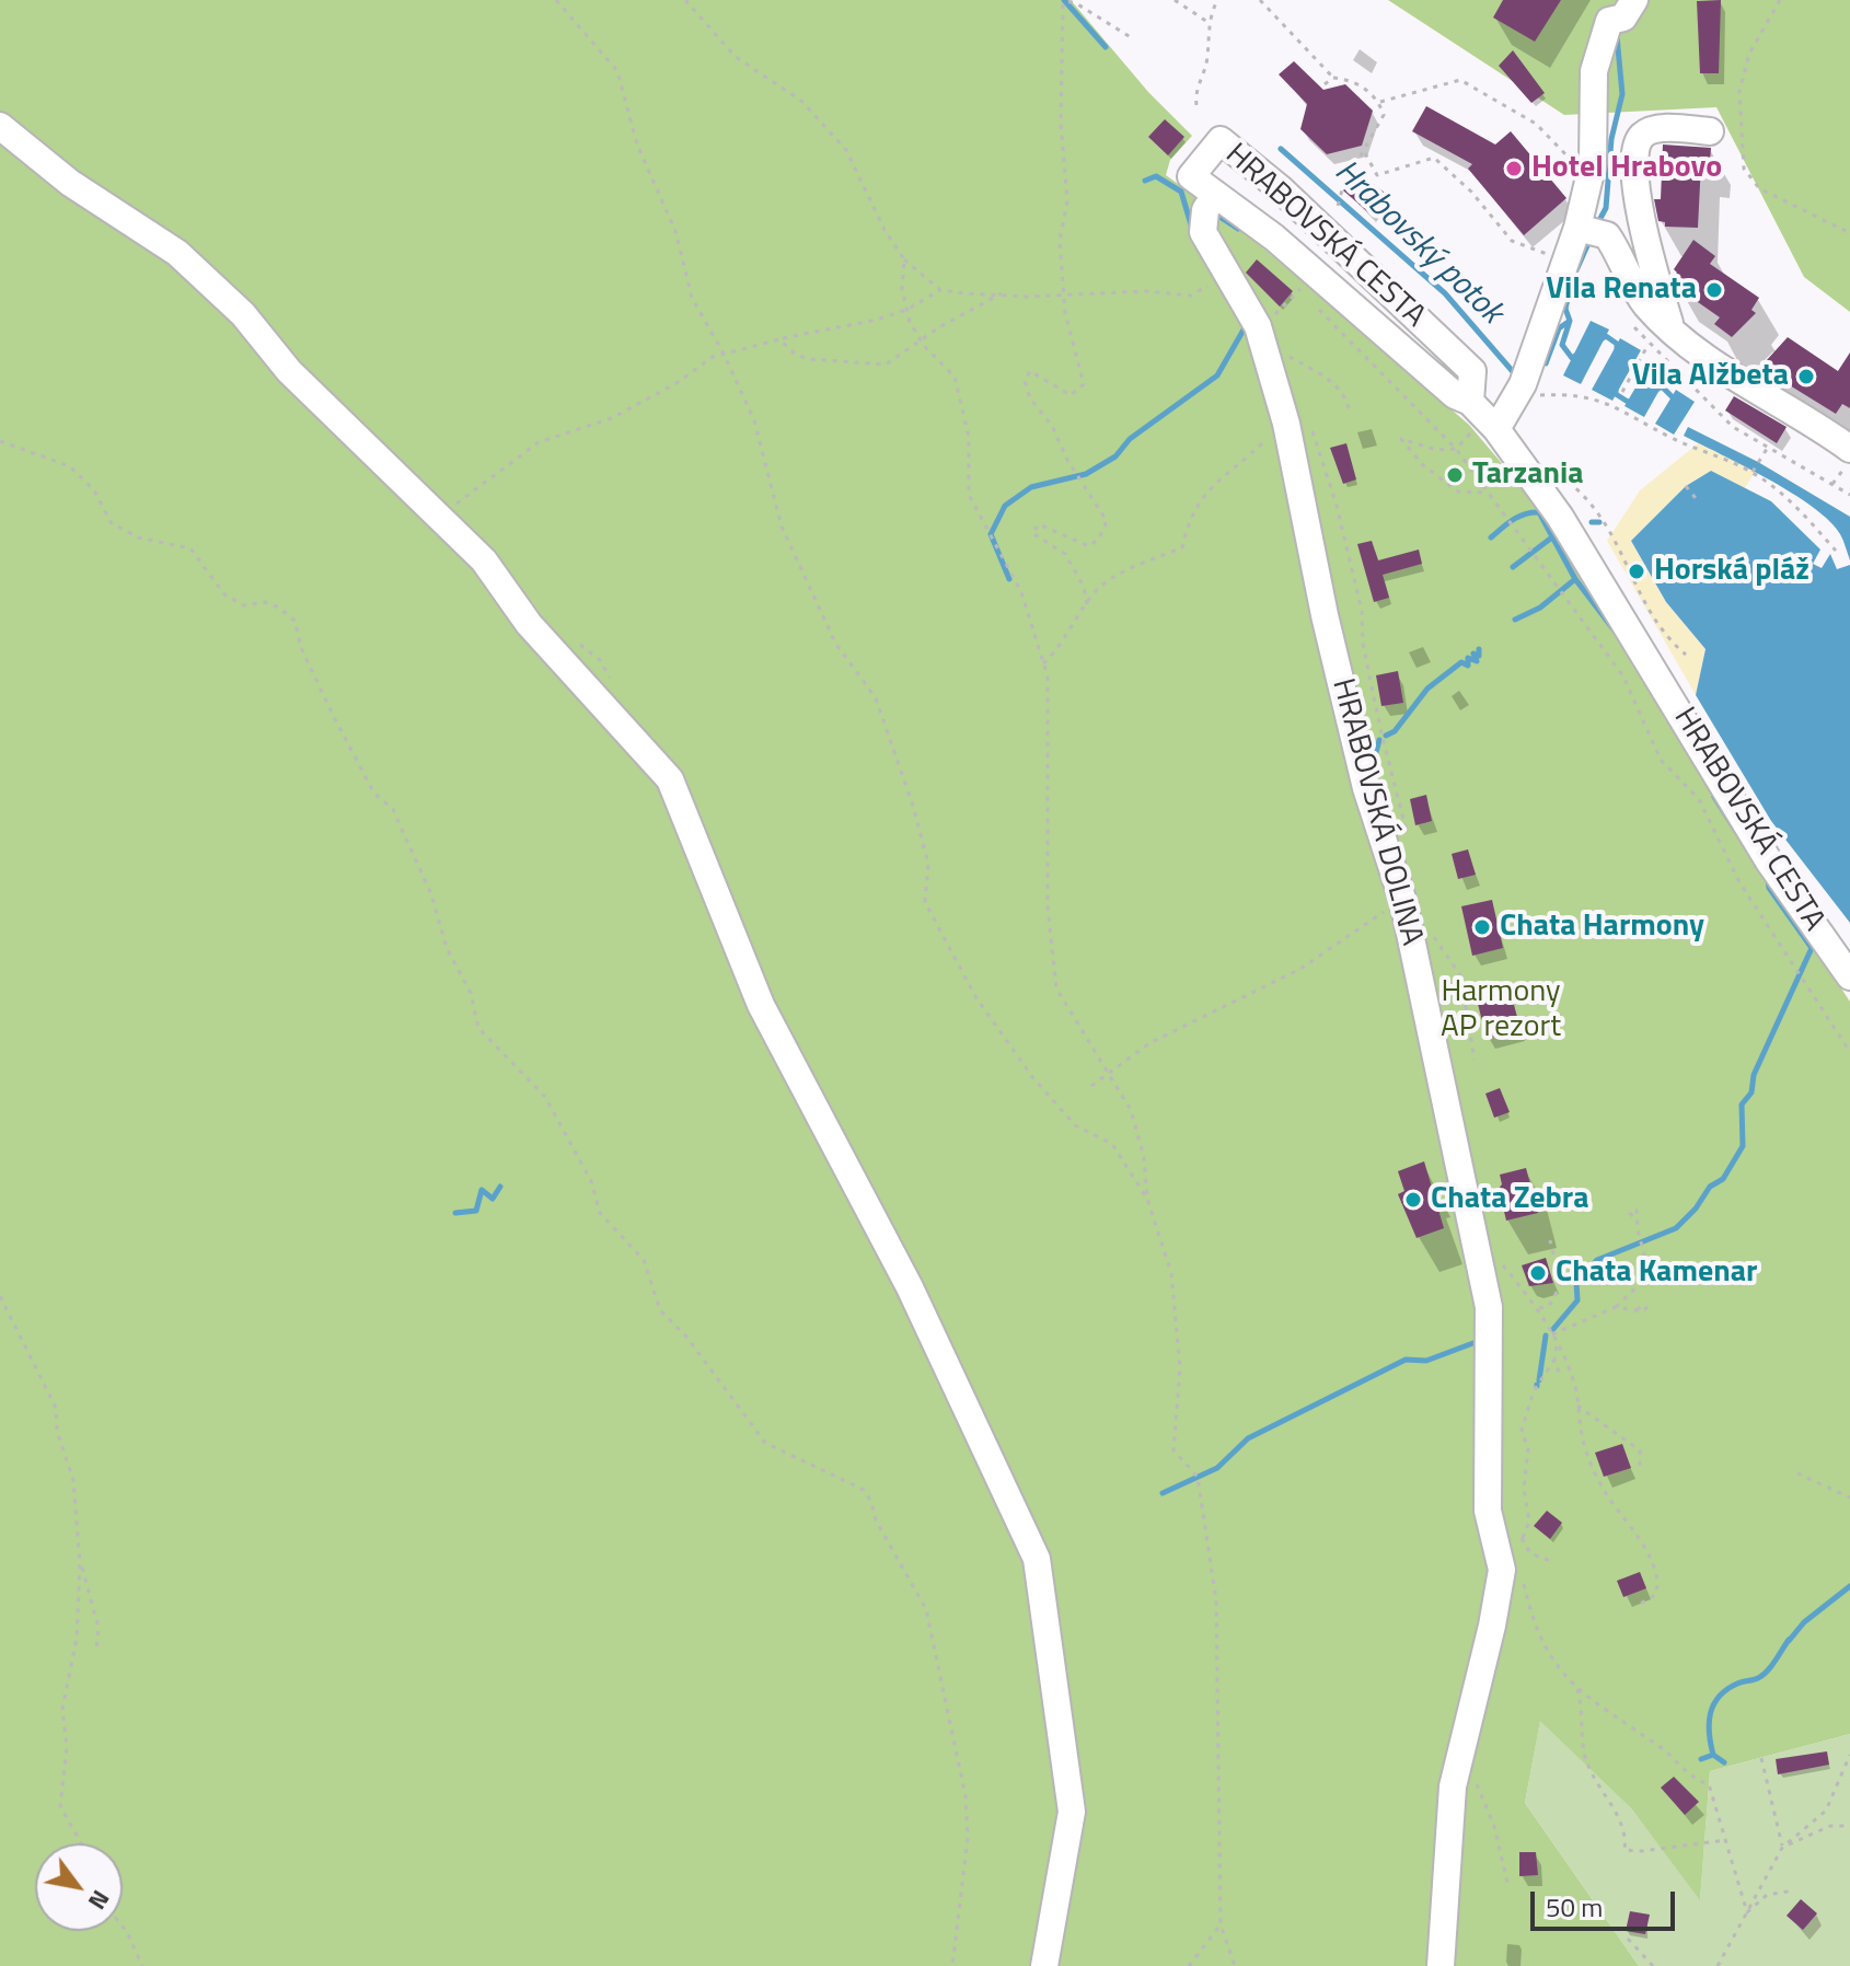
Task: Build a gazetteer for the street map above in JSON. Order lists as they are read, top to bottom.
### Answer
{
  "streets": {
    "street": ["HRABOVSKÁ CESTA", "HRABOVSKÁ DOLINA"]
  },
  "crossings": [
    ["HRABOVSKÁ CESTA", "HRABOVSKÁ DOLINA"]
  ],
  "water": ["Hrabovský potok"],
  "parks": ["Harmony AP rezort"],
  "places": [
    "Hotel Hrabovo",
    "Vila Renata",
    "Vila Alžbeta",
    "Tarzania",
    "Horská pláž",
    "Chata Harmony",
    "Chata Zebra",
    "Chata Kamenar"
  ],
  "scale_bar": "50 m",
  "north": "bottom right"
}
